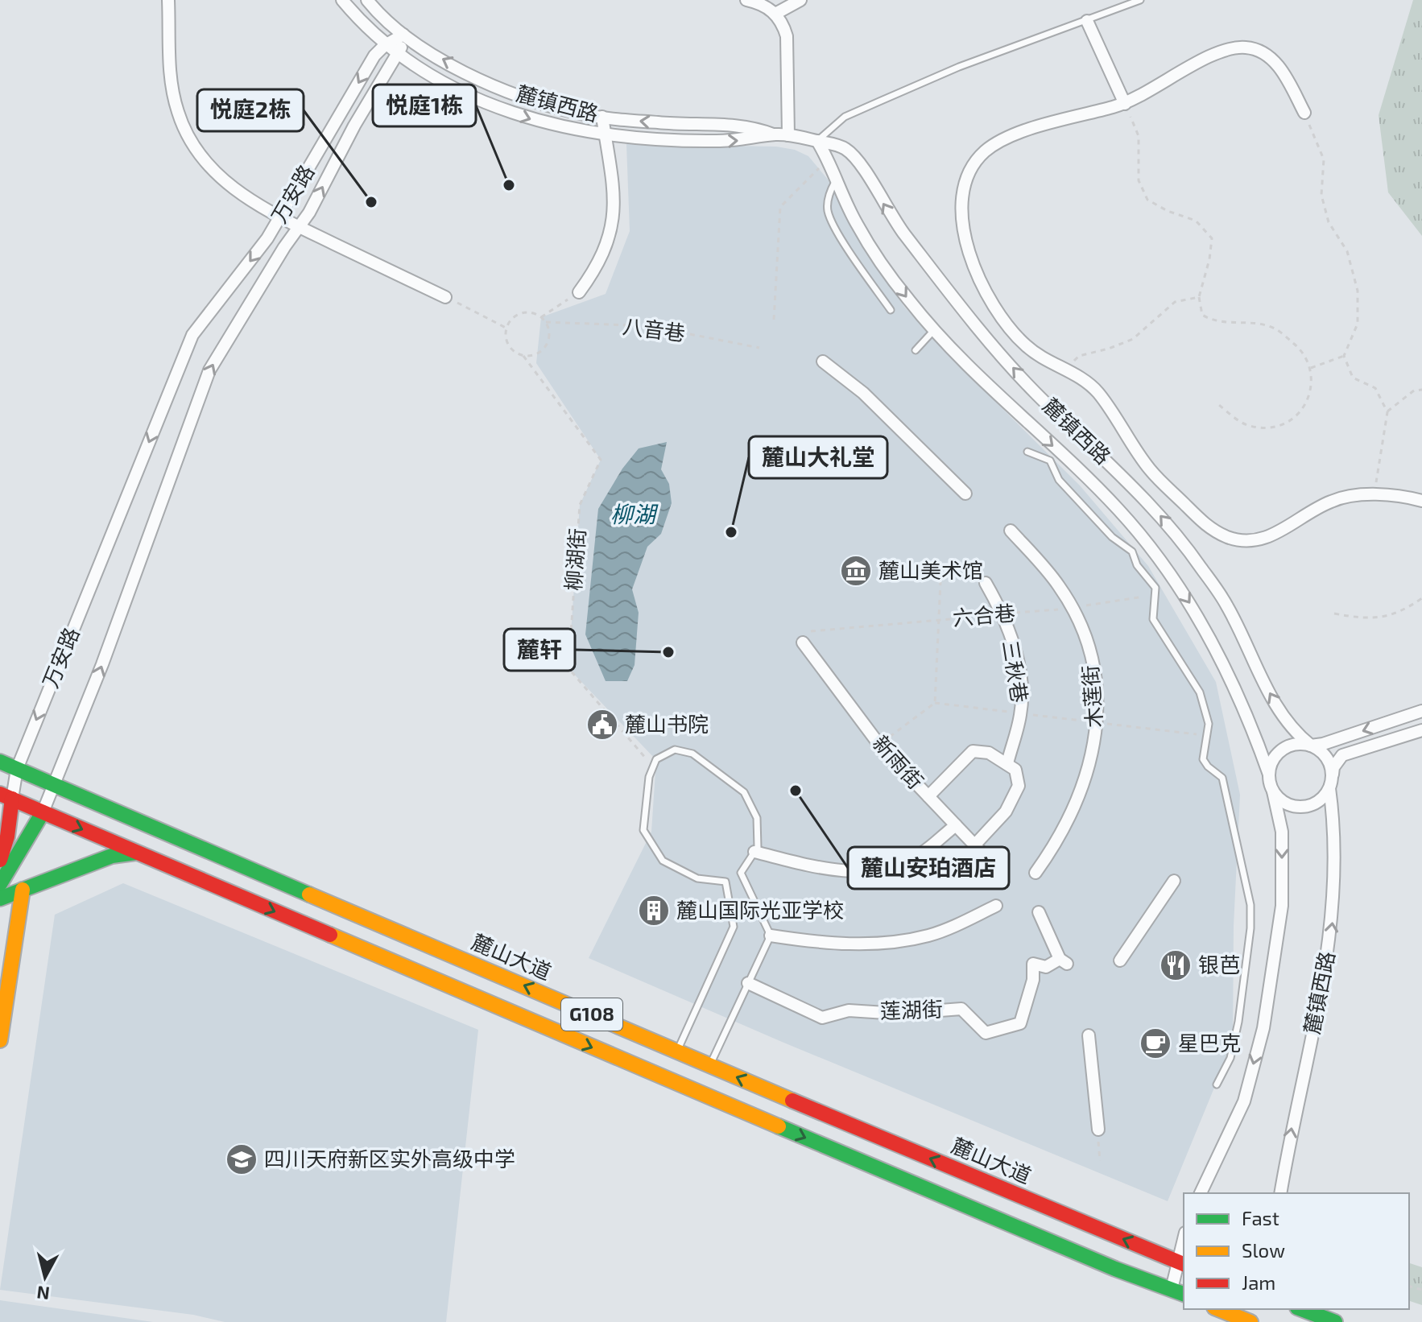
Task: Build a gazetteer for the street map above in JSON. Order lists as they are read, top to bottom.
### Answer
{
  "streets": {
    "main road": ["麓山大道", "G108"],
    "street": [
      "麓镇西路",
      "万安路",
      "三秋巷",
      "木莲街",
      "新雨街",
      "莲湖街"
    ],
    "path": ["八音巷", "柳湖街", "六合巷"]
  },
  "crossings": [
    ["麓镇西路", "万安路"],
    ["万安路", "麓山大道"],
    ["万安路", "G108"],
    ["八音巷", "柳湖街"],
    ["六合巷", "三秋巷"],
    ["六合巷", "木莲街"]
  ],
  "water": ["柳湖"],
  "places": {
    "other": [
      "悦庭1栋",
      "悦庭2栋",
      "麓山大礼堂",
      "麓轩",
      "麓山安珀酒店"
    ],
    "museum": ["麓山美术馆"],
    "public building": ["麓山书院"],
    "building": ["麓山国际光亚学校"],
    "restaurant": ["银芭"],
    "cafe": ["星巴克"],
    "school or university": ["四川天府新区实外高级中学"]
  },
  "legend": ["Fast", "Slow", "Jam"],
  "north": "bottom"
}
